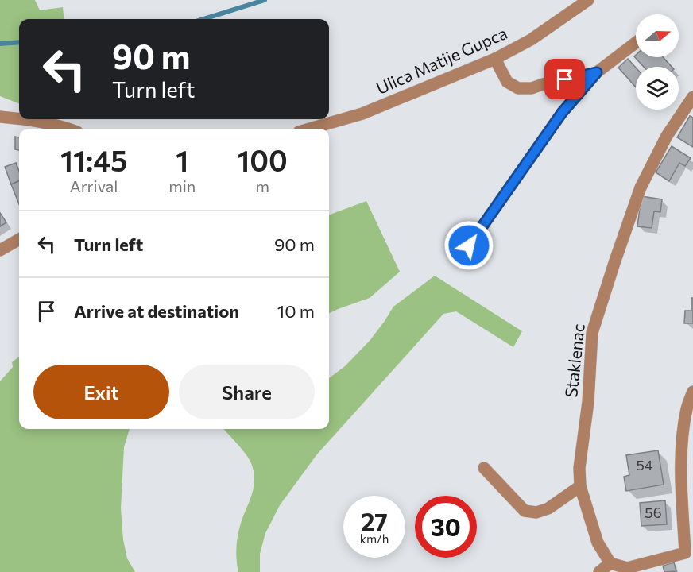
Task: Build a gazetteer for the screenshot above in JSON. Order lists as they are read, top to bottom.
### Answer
{
  "streets": {
    "street": ["Ulica Matije Gupca", "Staklenac"]
  },
  "house_numbers": ["54", "56"],
  "north": "right",
  "page": {
    "turn": ["90 m", "Turn left"],
    "eta": [
      "11:45",
      "Arrival",
      "1",
      "min",
      "100",
      "m"
    ],
    "list": [
      {
        "name": "Turn left",
        "value": "90 m"
      },
      {
        "name": "Arrive at destination",
        "value": "10 m"
      }
    ],
    "buttons": ["Exit", "Share"],
    "speed": "27 km/h",
    "limit": "30"
  }
}
